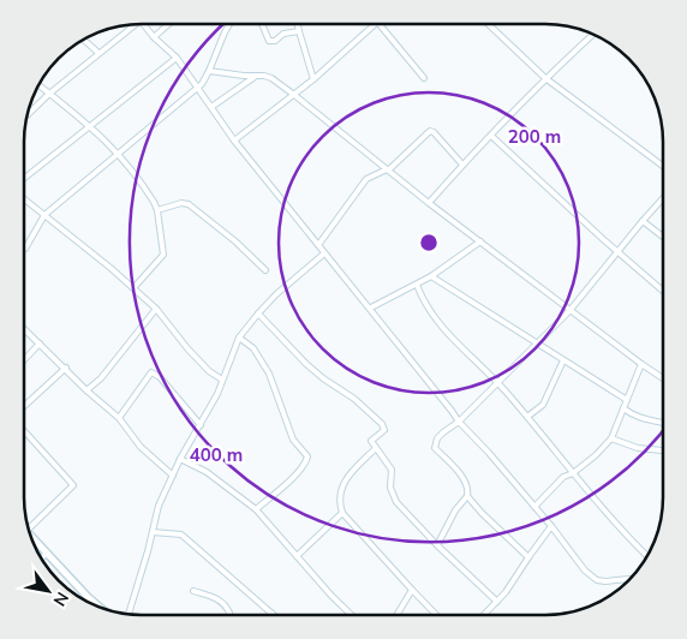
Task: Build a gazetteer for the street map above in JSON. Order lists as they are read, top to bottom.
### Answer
{
  "north": "bottom right",
  "rings": ["200 m", "400 m"]
}
